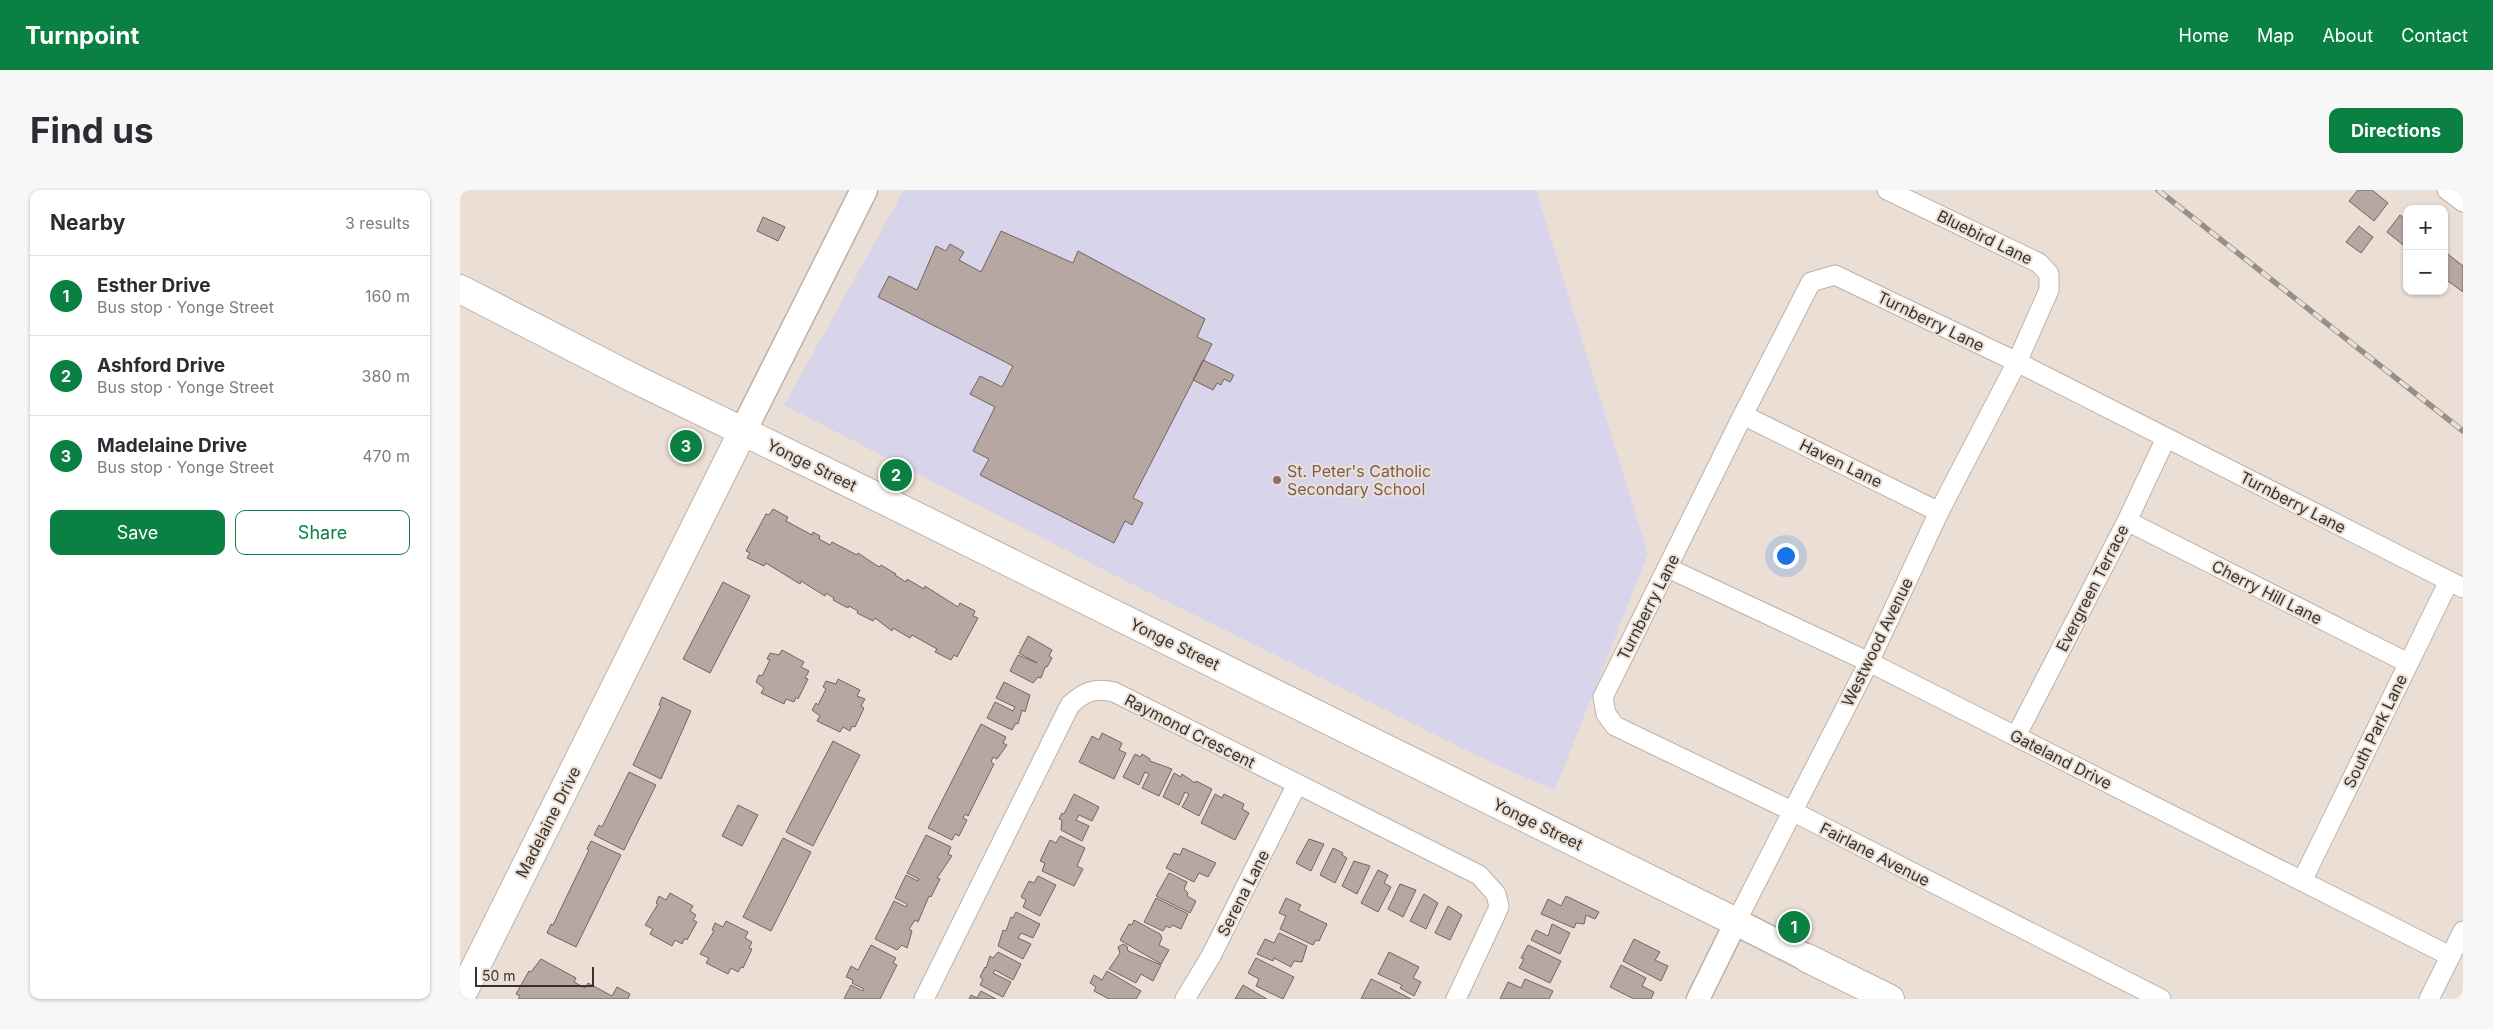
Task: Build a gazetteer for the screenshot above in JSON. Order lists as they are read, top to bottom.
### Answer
{
  "streets": {
    "main road": ["Yonge Street", "Madelaine Drive"],
    "street": [
      "Bluebird Lane",
      "Turnberry Lane",
      "Haven Lane",
      "Evergreen Terrace",
      "Cherry Hill Lane",
      "Westwood Avenue",
      "Raymond Crescent",
      "South Park Lane",
      "Gateland Drive",
      "Fairlane Avenue",
      "Serena Lane"
    ]
  },
  "crossings": [
    ["Bluebird Lane", "Turnberry Lane"],
    ["Bluebird Lane", "Westwood Avenue"],
    ["Turnberry Lane", "Haven Lane"],
    ["Turnberry Lane", "Evergreen Terrace"],
    ["Turnberry Lane", "Westwood Avenue"],
    ["Turnberry Lane", "South Park Lane"],
    ["Turnberry Lane", "Gateland Drive"],
    ["Turnberry Lane", "Fairlane Avenue"],
    ["Haven Lane", "Westwood Avenue"],
    ["Yonge Street", "Westwood Avenue"],
    ["Yonge Street", "Madelaine Drive"],
    ["Evergreen Terrace", "Cherry Hill Lane"],
    ["Evergreen Terrace", "Gateland Drive"],
    ["Cherry Hill Lane", "South Park Lane"],
    ["Westwood Avenue", "Gateland Drive"],
    ["Westwood Avenue", "Fairlane Avenue"],
    ["Raymond Crescent", "Serena Lane"],
    ["South Park Lane", "Gateland Drive"]
  ],
  "places": ["St. Peter's Catholic Secondary School"],
  "scale_bar": "50 m",
  "page": {
    "header": "Turnpoint",
    "nav": [
      "Home",
      "Map",
      "About",
      "Contact"
    ],
    "buttons": [
      "Directions",
      ["Save", "Share"]
    ],
    "title": "Find us",
    "heading": ["Nearby", "3 results"],
    "map_buttons": ["+", "−"],
    "list": [
      {
        "mark": "1",
        "name": "Esther Drive",
        "note": "Bus stop · Yonge Street",
        "value": "160 m"
      },
      {
        "mark": "2",
        "name": "Ashford Drive",
        "note": "Bus stop · Yonge Street",
        "value": "380 m"
      },
      {
        "mark": "3",
        "name": "Madelaine Drive",
        "note": "Bus stop · Yonge Street",
        "value": "470 m"
      }
    ],
    "pins": ["3", "2", "1"],
    "scale": "50 m"
  }
}
